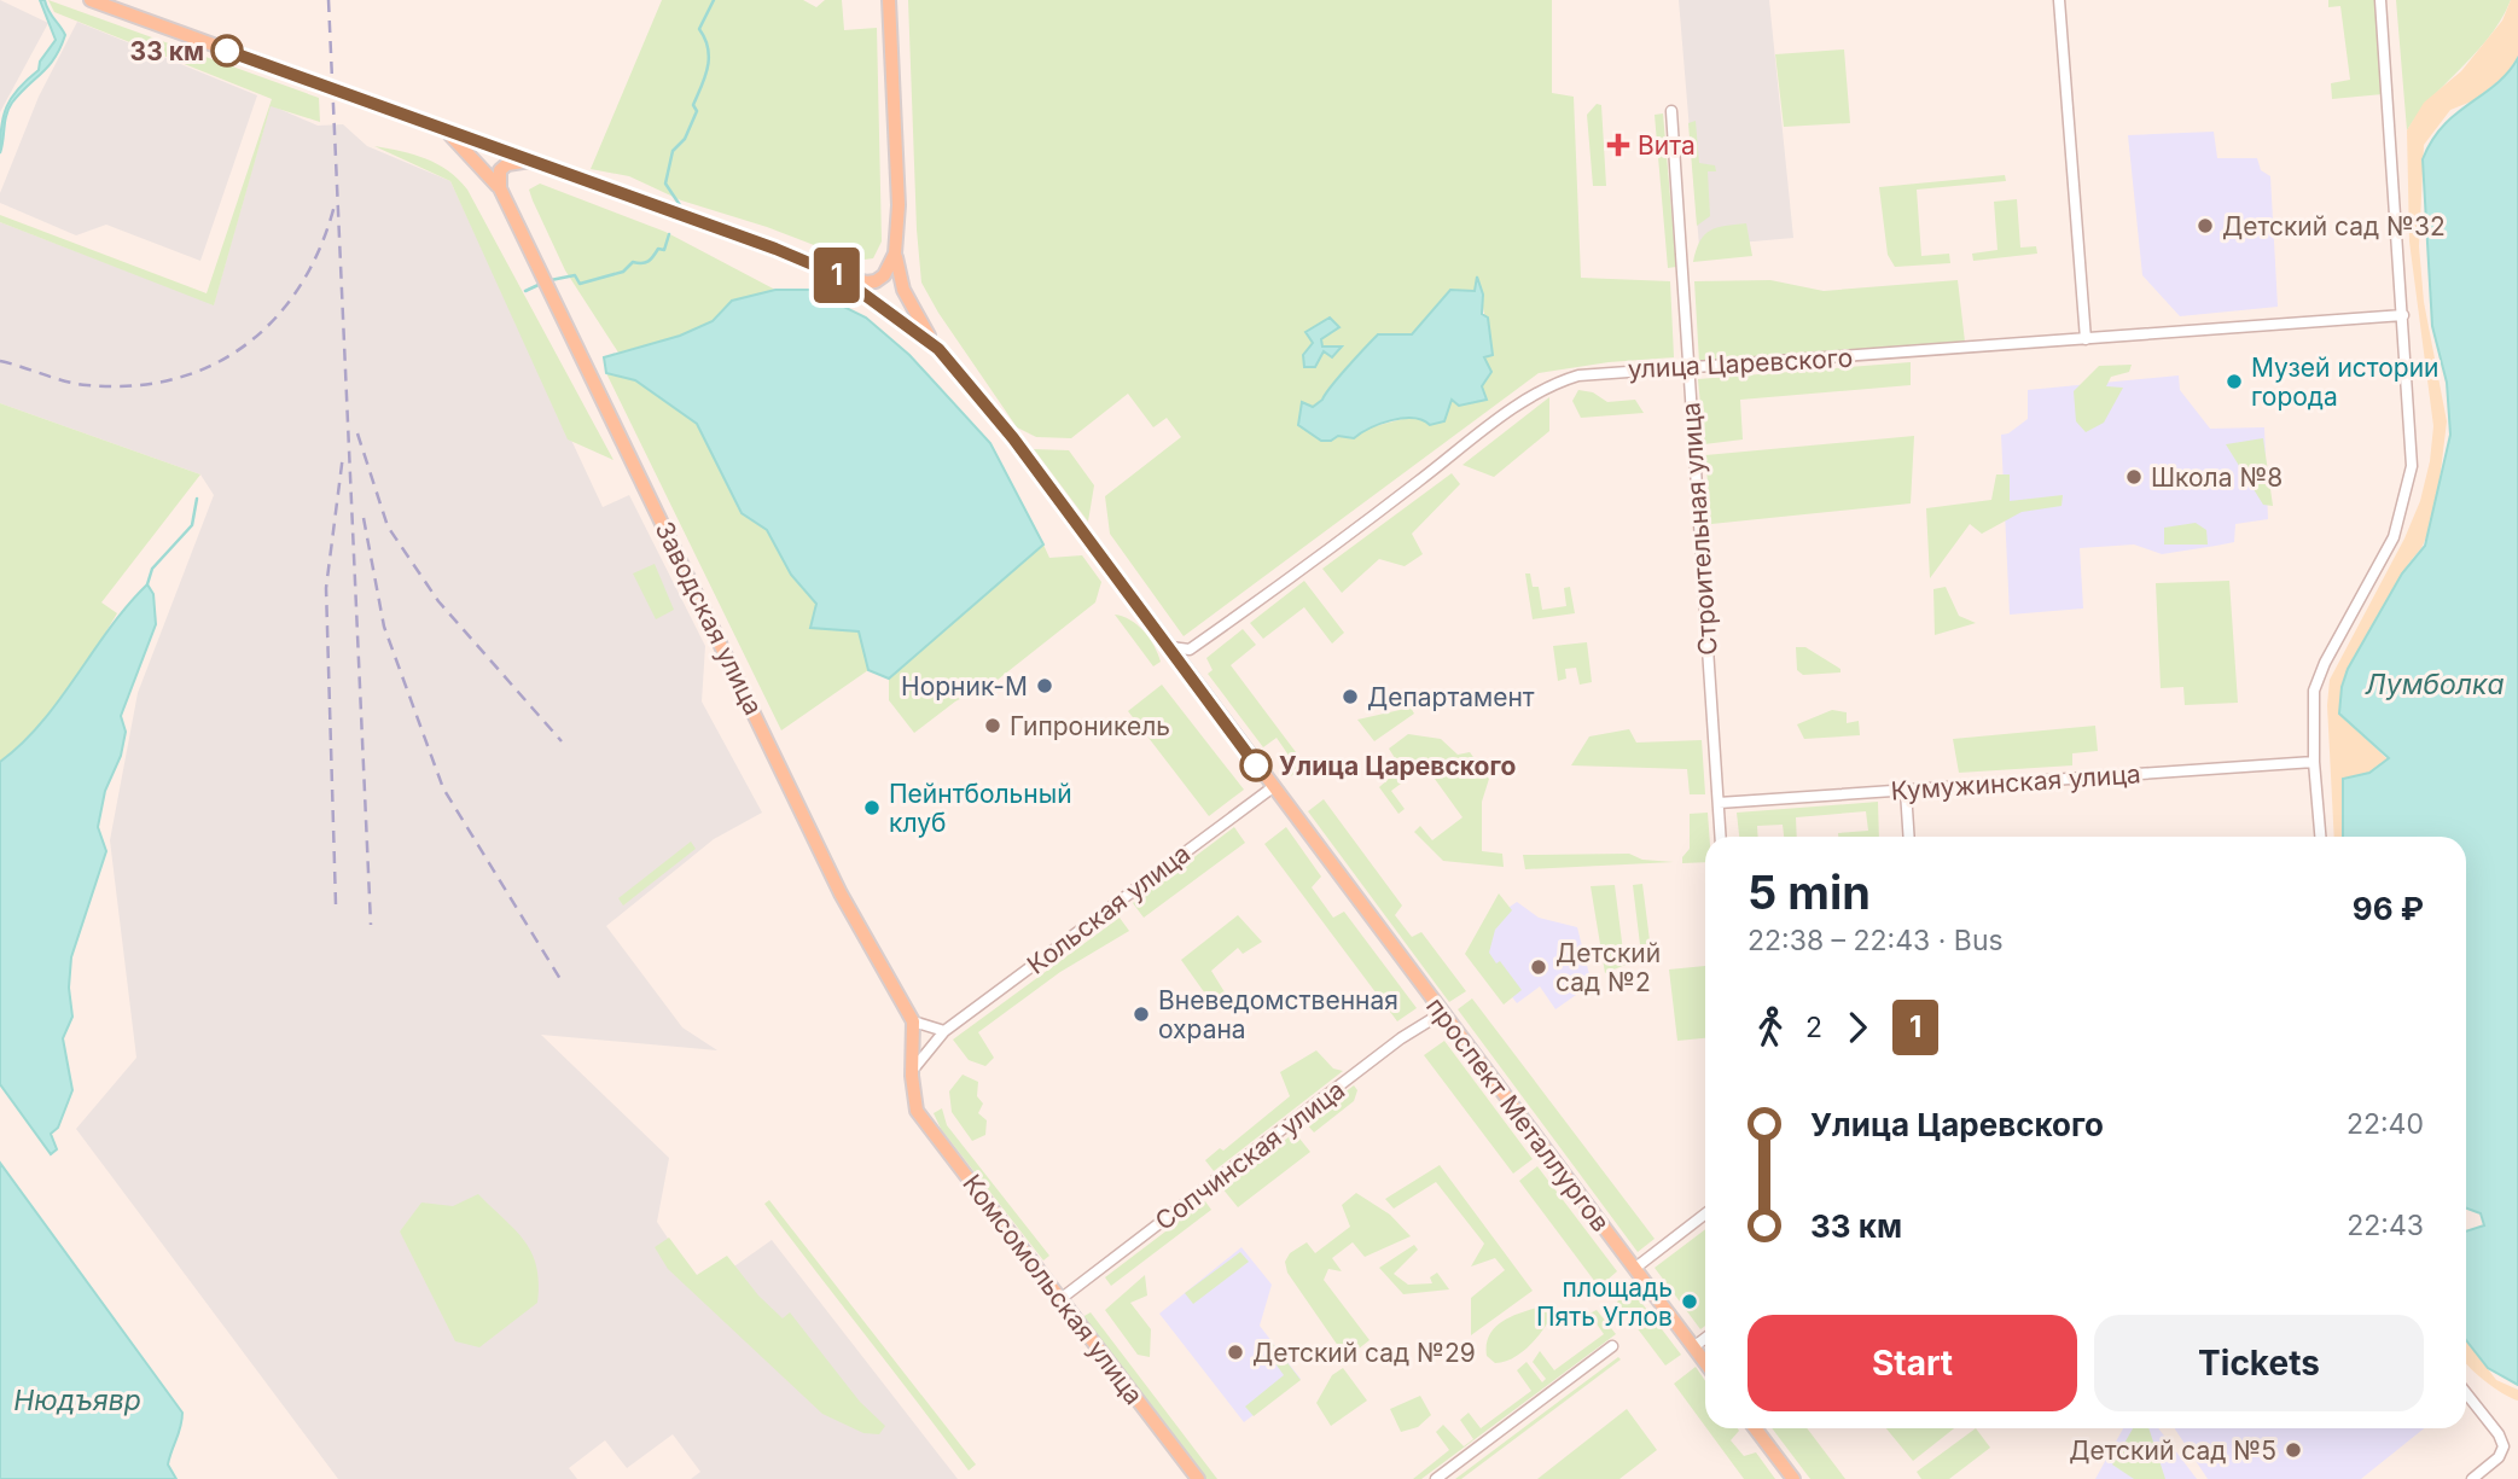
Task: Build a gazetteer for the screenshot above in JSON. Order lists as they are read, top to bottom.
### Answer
{
  "streets": {
    "main road": ["Заводская улица", "проспект Металлургов", "Комсомольская улица"],
    "street": [
      "улица Царевского",
      "Строительная улица",
      "Кумужинская улица",
      "Кольская улица",
      "Сопчинская улица"
    ]
  },
  "crossings": [
    ["улица Царевского", "Строительная улица"],
    ["Строительная улица", "Кумужинская улица"],
    ["Кольская улица", "проспект Металлургов"],
    ["Кольская улица", "Комсомольская улица"],
    ["проспект Металлургов", "Сопчинская улица"],
    ["Сопчинская улица", "Комсомольская улица"]
  ],
  "water": ["Лумболка", "Нюдъявр"],
  "places": {
    "other": [
      "33 км",
      "Детский сад №32",
      "Музей истории города",
      "Школа №8",
      "Норник-М",
      "Департамент",
      "Гипроникель",
      "Улица Царевского",
      "Пейнтбольный клуб",
      "Детский сад №2",
      "Вневедомственная охрана",
      "площадь Пять Углов",
      "Детский сад №29",
      "Детский сад №5"
    ],
    "health": ["Вита"]
  },
  "lines": ["bus line 1"],
  "page": {
    "on_map": "1",
    "heading": ["5 min", "22:38 – 22:43 · Bus", "96 ₽"],
    "legs": ["2", "1"],
    "list": [
      {
        "name": "Улица Царевского",
        "value": "22:40"
      },
      {
        "name": "33 км",
        "value": "22:43"
      }
    ],
    "buttons": ["Start", "Tickets"]
  }
}
